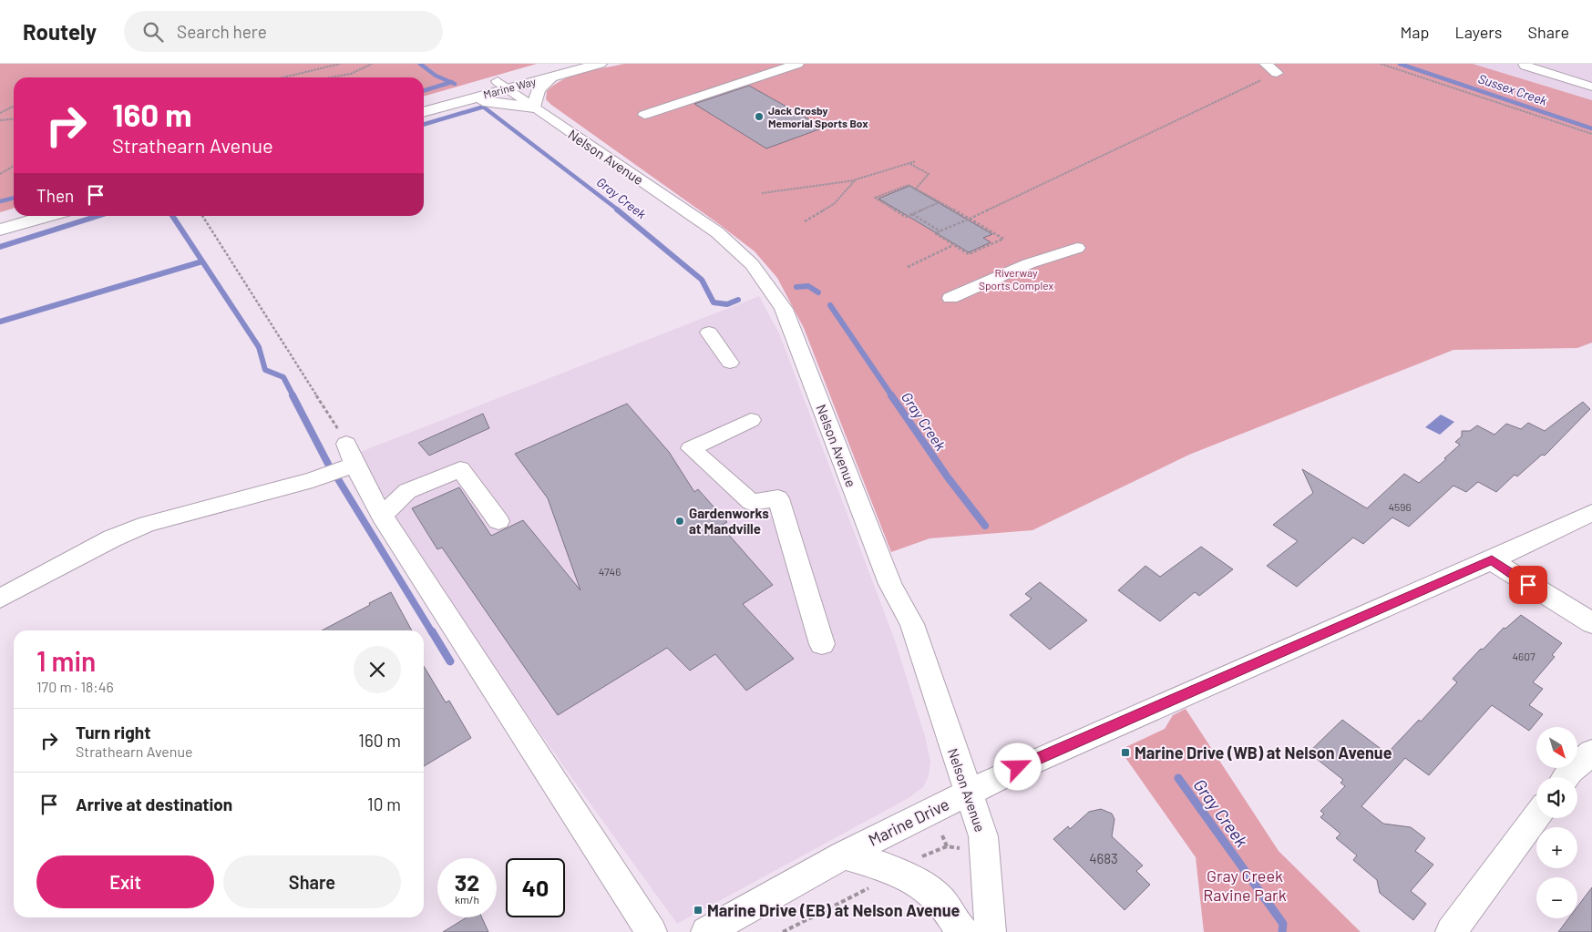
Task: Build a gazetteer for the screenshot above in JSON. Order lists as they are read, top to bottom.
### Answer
{
  "streets": {
    "main road": ["Marine Way"],
    "street": ["Nelson Avenue", "Marine Drive"]
  },
  "crossings": [
    ["Marine Way", "Nelson Avenue"],
    ["Nelson Avenue", "Marine Drive"]
  ],
  "water": ["Sussex Creek", "Gray Creek"],
  "parks": ["Riverway Sports Complex", "Gray Creek Ravine Park"],
  "places": {
    "other": ["Jack Crosby Memorial Sports Box", "Gardenworks at Mandville"],
    "transit": ["Marine Drive (WB) at Nelson Avenue", "Marine Drive (EB) at Nelson Avenue"]
  },
  "house_numbers": [
    "4596",
    "4746",
    "4607",
    "4683"
  ],
  "north": "bottom right",
  "page": {
    "header": "Routely",
    "search": "Search here",
    "nav": ["Map", "Layers", "Share"],
    "turn": ["160 m", "Strathearn Avenue"],
    "then": "Then",
    "heading": ["1 min", "170 m · 18:46"],
    "list": [
      {
        "name": "Turn right",
        "note": "Strathearn Avenue",
        "value": "160 m"
      },
      {
        "name": "Arrive at destination",
        "value": "10 m"
      }
    ],
    "map_buttons": ["+", "−"],
    "buttons": ["Exit", "Share"],
    "speed": "32 km/h",
    "limit": "40"
  }
}
